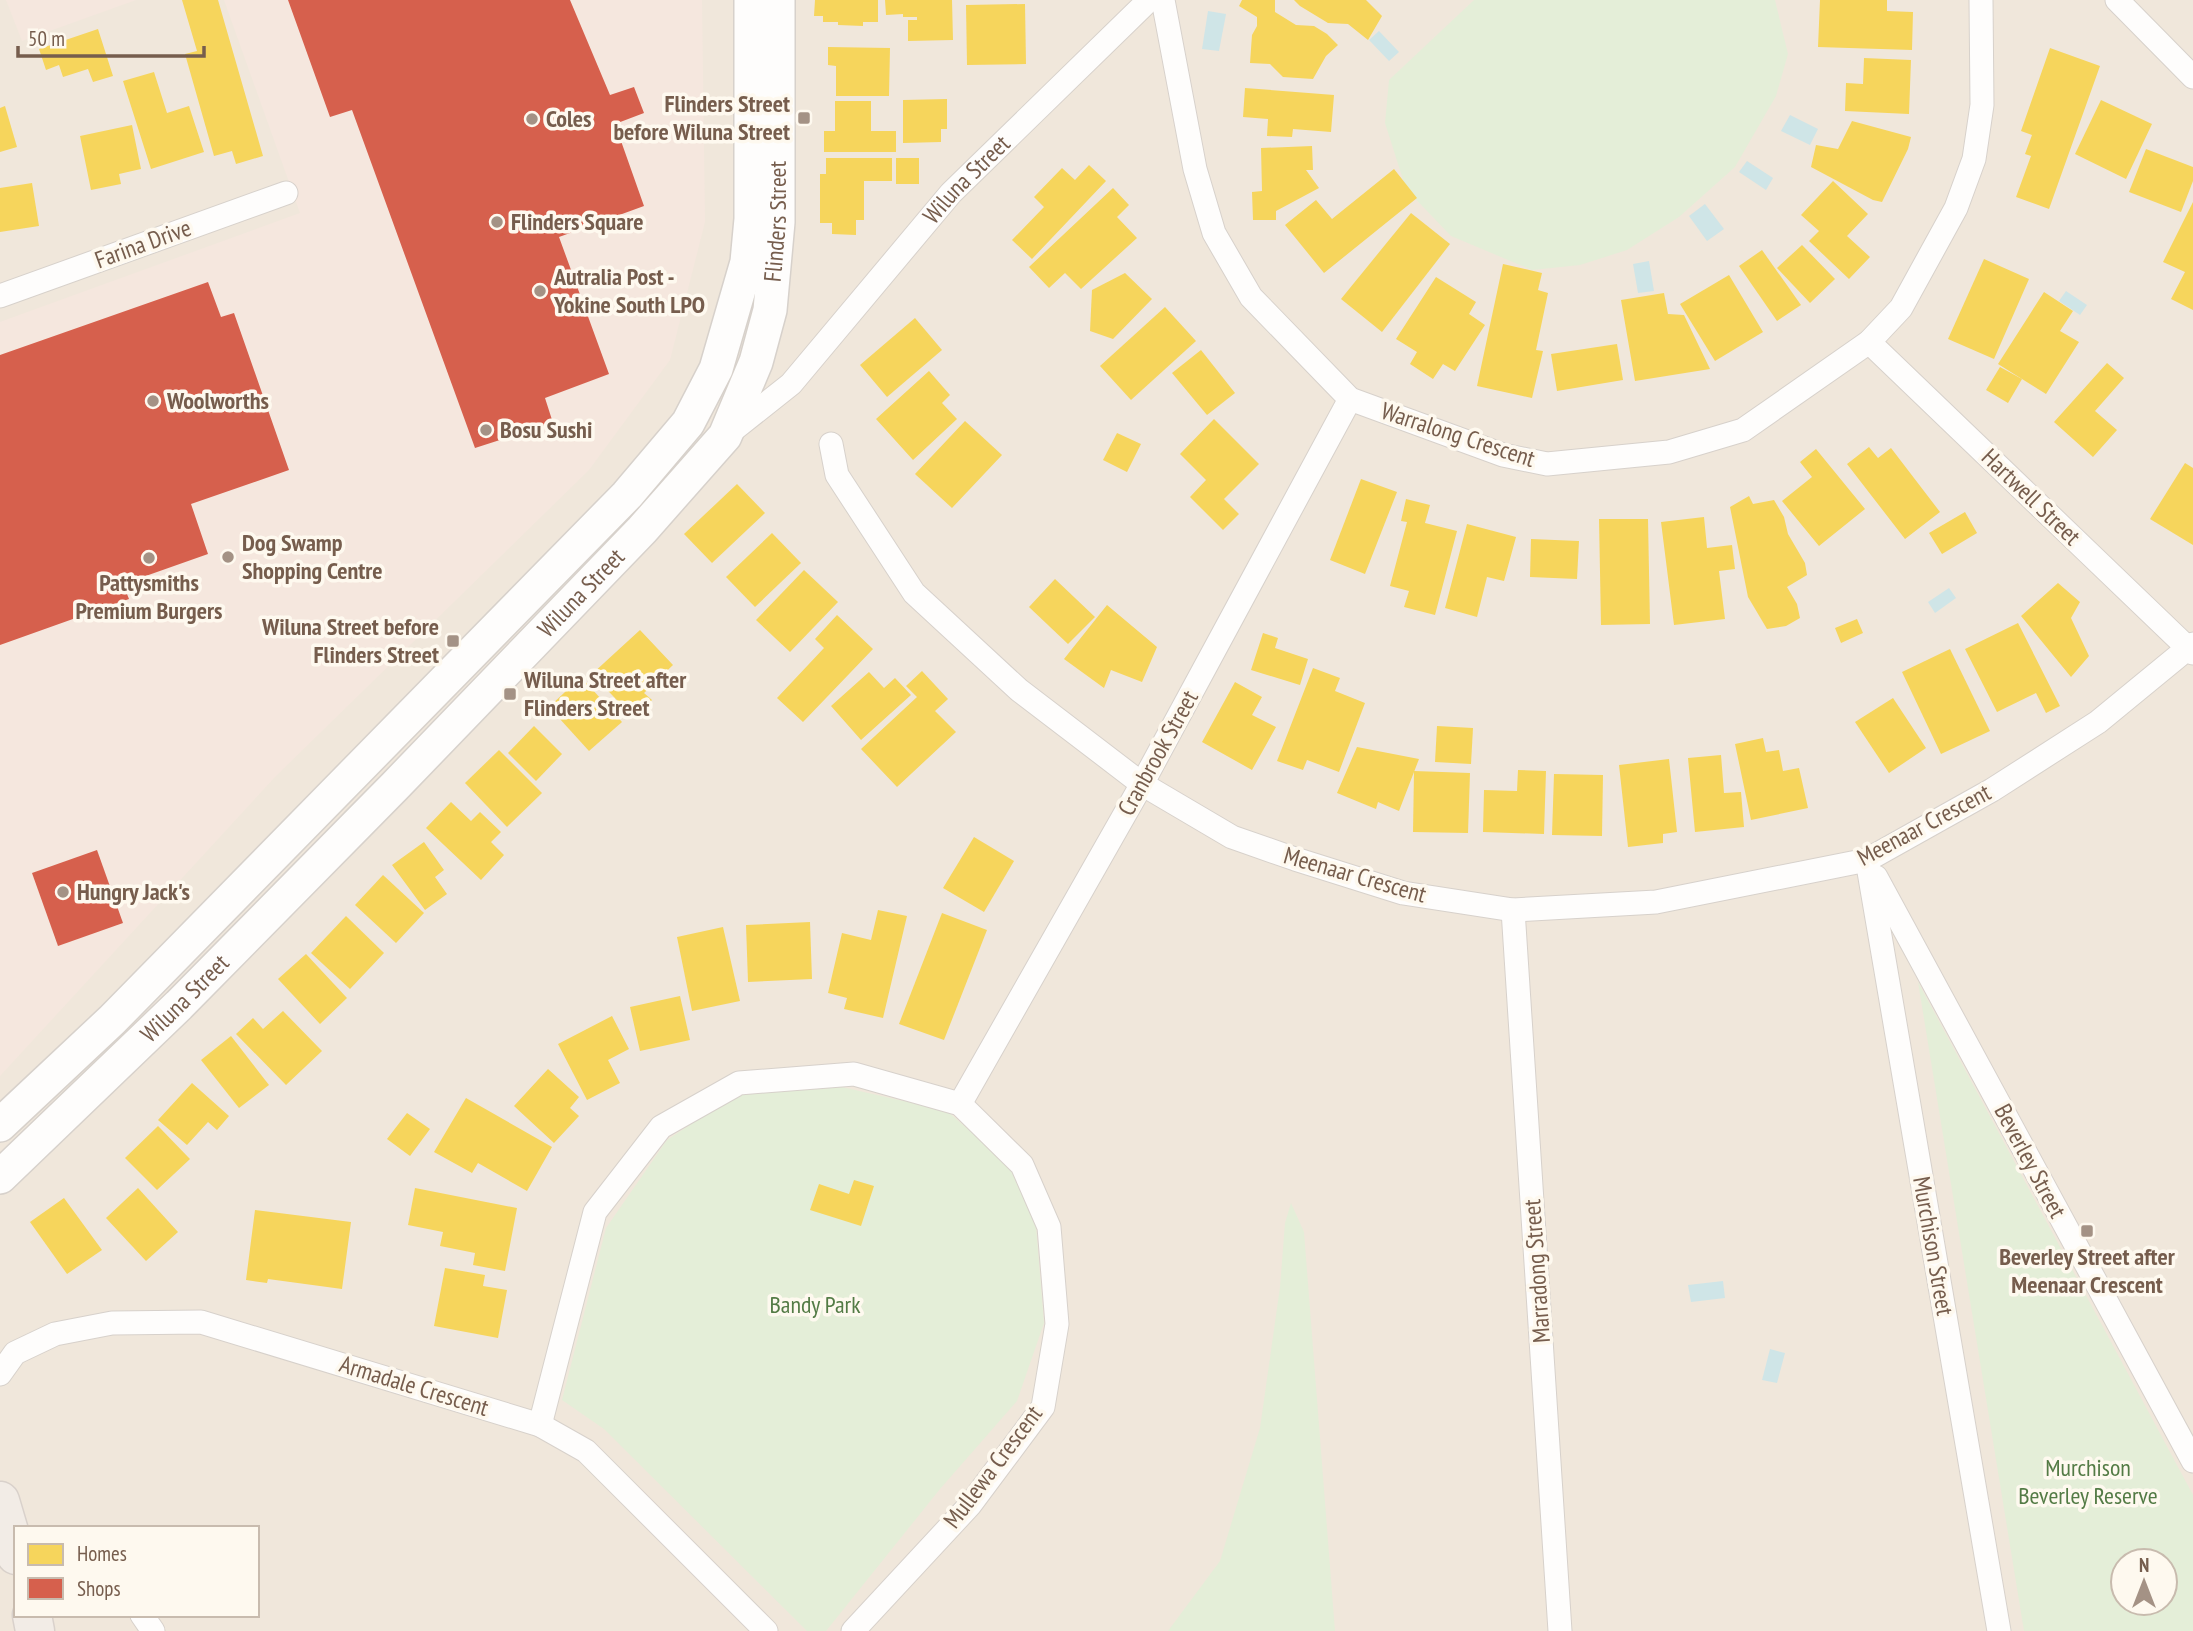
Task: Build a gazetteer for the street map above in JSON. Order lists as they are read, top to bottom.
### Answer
{
  "streets": {
    "main road": ["Wiluna Street", "Flinders Street"],
    "street": [
      "Farina Drive",
      "Warralong Crescent",
      "Hartwell Street",
      "Cranbrook Street",
      "Meenaar Crescent",
      "Beverley Street",
      "Murchison Street",
      "Marradong Street",
      "Armadale Crescent",
      "Mullewa Crescent"
    ]
  },
  "crossings": [
    ["Wiluna Street", "Flinders Street"],
    ["Warralong Crescent", "Hartwell Street"],
    ["Warralong Crescent", "Cranbrook Street"],
    ["Hartwell Street", "Meenaar Crescent"],
    ["Cranbrook Street", "Meenaar Crescent"],
    ["Cranbrook Street", "Mullewa Crescent"],
    ["Meenaar Crescent", "Beverley Street"],
    ["Meenaar Crescent", "Murchison Street"],
    ["Meenaar Crescent", "Marradong Street"],
    ["Beverley Street", "Murchison Street"],
    ["Armadale Crescent", "Mullewa Crescent"]
  ],
  "parks": ["Bandy Park", "Murchison Beverley Reserve"],
  "places": {
    "transit": [
      "Flinders Street before Wiluna Street",
      "Wiluna Street before Flinders Street",
      "Wiluna Street after Flinders Street",
      "Beverley Street after Meenaar Crescent"
    ],
    "other": [
      "Coles",
      "Flinders Square",
      "Autralia Post - Yokine South LPO",
      "Woolworths",
      "Bosu Sushi",
      "Dog Swamp Shopping Centre",
      "Pattysmiths Premium Burgers",
      "Hungry Jack's"
    ]
  },
  "legend": ["Homes", "Shops"],
  "scale_bar": "50 m",
  "north": "top"
}
